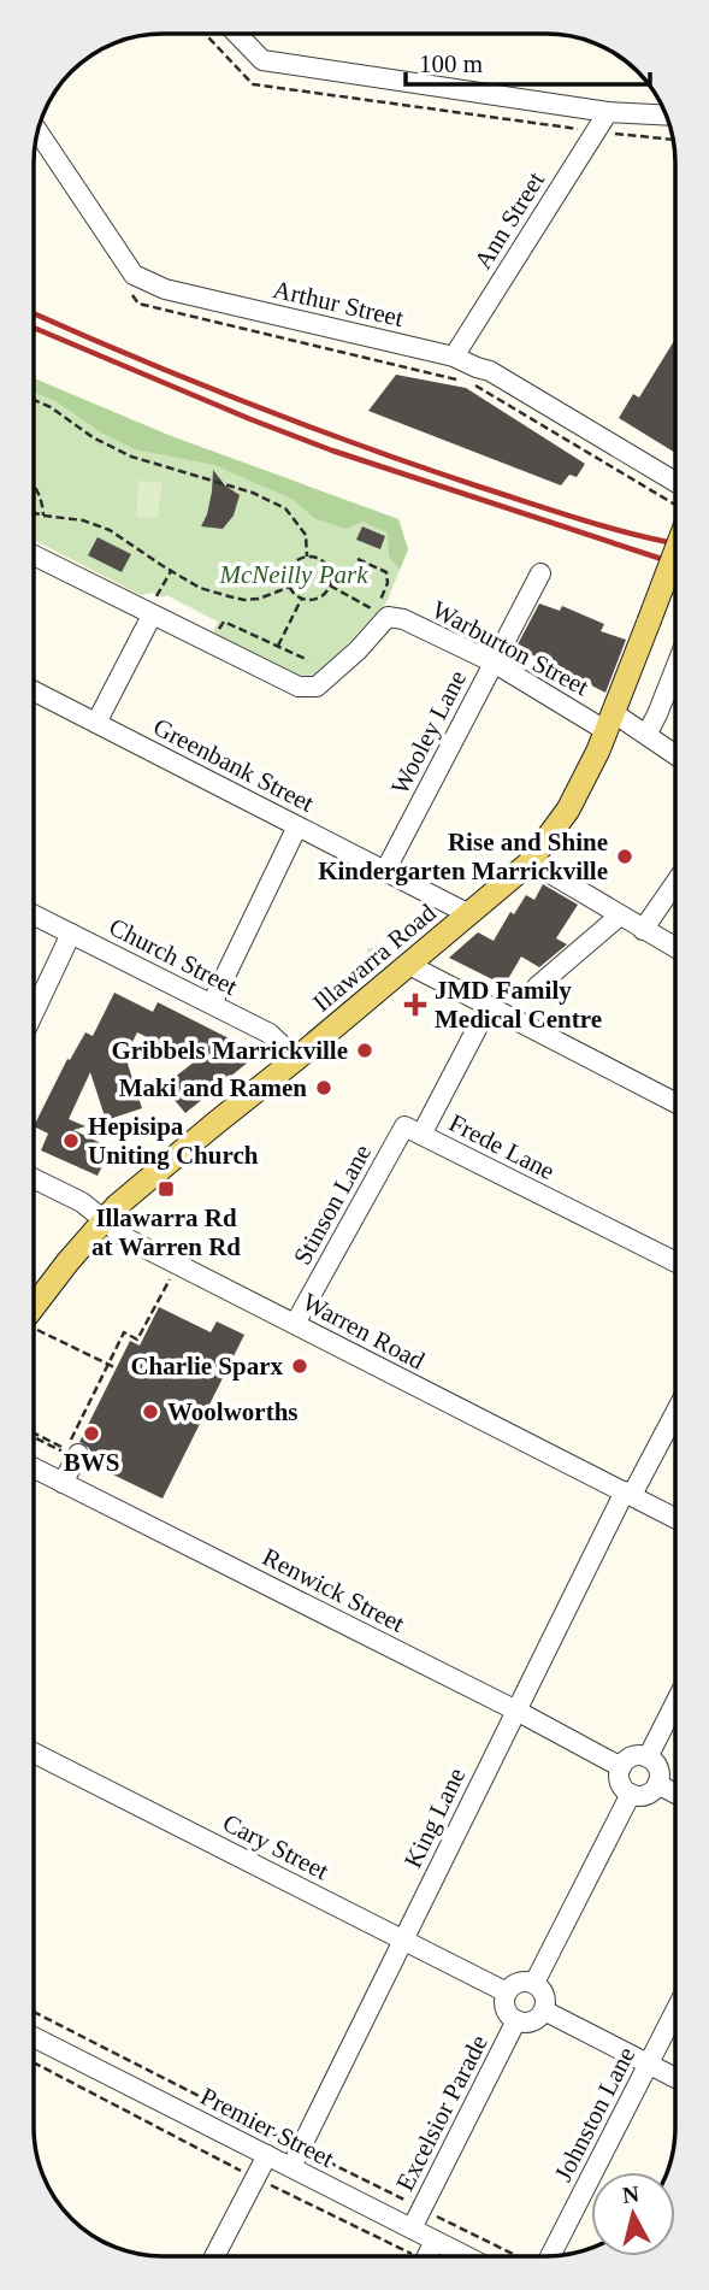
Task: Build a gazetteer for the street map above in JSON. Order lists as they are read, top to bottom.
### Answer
{
  "streets": {
    "main road": ["Illawarra Road"],
    "street": [
      "Ann Street",
      "Arthur Street",
      "Warburton Street",
      "Wooley Lane",
      "Greenbank Street",
      "Church Street",
      "Frede Lane",
      "Stinson Lane",
      "Warren Road",
      "Renwick Street",
      "King Lane",
      "Cary Street",
      "Excelsior Parade",
      "Johnston Lane",
      "Premier Street"
    ]
  },
  "crossings": [
    ["Ann Street", "Arthur Street"],
    ["Warburton Street", "Wooley Lane"],
    ["Warburton Street", "Illawarra Road"],
    ["Wooley Lane", "Greenbank Street"],
    ["Greenbank Street", "Illawarra Road"],
    ["Church Street", "Illawarra Road"],
    ["Illawarra Road", "Warren Road"],
    ["Frede Lane", "Stinson Lane"],
    ["Stinson Lane", "Warren Road"],
    ["Warren Road", "King Lane"],
    ["Renwick Street", "King Lane"],
    ["King Lane", "Cary Street"],
    ["King Lane", "Premier Street"],
    ["Cary Street", "Excelsior Parade"],
    ["Excelsior Parade", "Premier Street"]
  ],
  "parks": ["McNeilly Park"],
  "places": {
    "other": [
      "Rise and Shine Kindergarten Marrickville",
      "Gribbels Marrickville",
      "Maki and Ramen",
      "Hepisipa Uniting Church",
      "Charlie Sparx",
      "Woolworths",
      "BWS"
    ],
    "health": ["JMD Family Medical Centre"],
    "transit": ["Illawarra Rd at Warren Rd"]
  },
  "scale_bar": "100 m",
  "north": "top"
}
